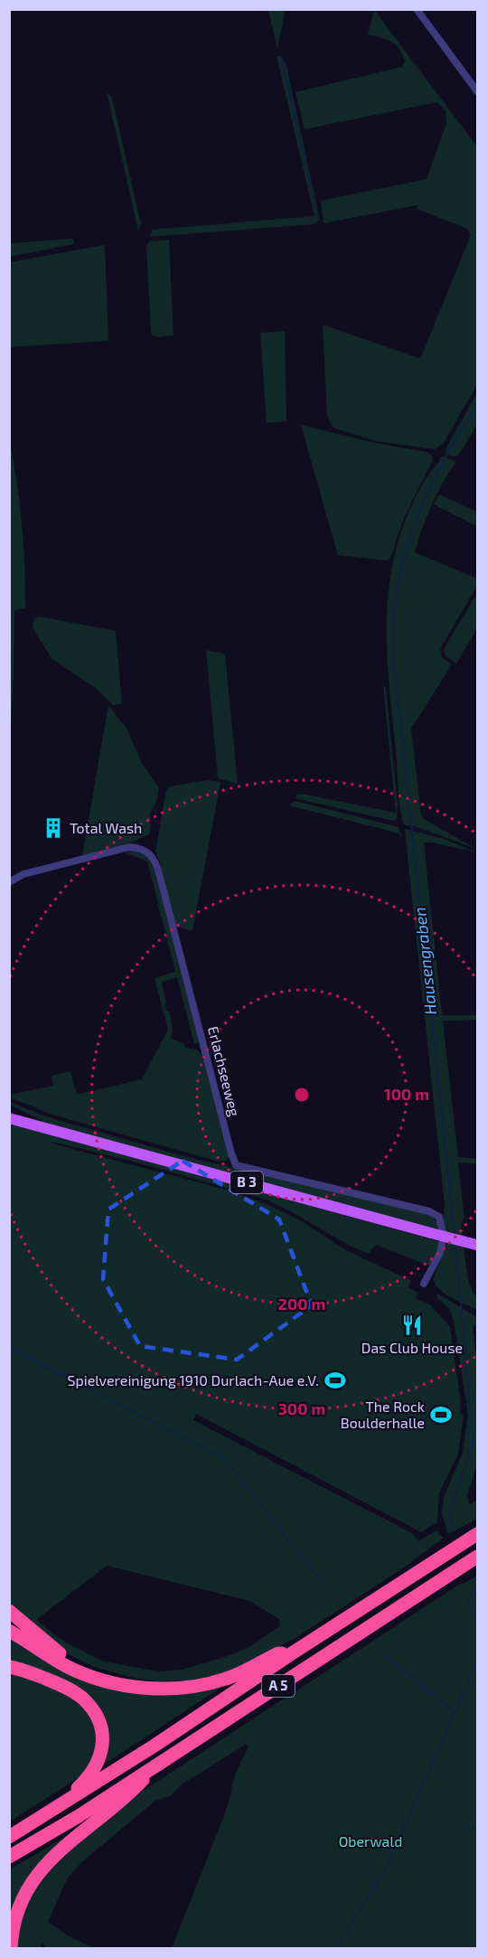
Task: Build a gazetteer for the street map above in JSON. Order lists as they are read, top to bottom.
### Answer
{
  "streets": {
    "highway": ["A 5"],
    "main road": ["B 3"],
    "street": ["Erlachseeweg"]
  },
  "water": ["Hausengraben"],
  "parks": ["Oberwald"],
  "places": {
    "building": ["Total Wash"],
    "restaurant": ["Das Club House"],
    "sports": ["Spielvereinigung 1910 Durlach-Aue e.V.", "The Rock Boulderhalle"]
  },
  "rings": ["100 m", "200 m", "300 m"]
}
